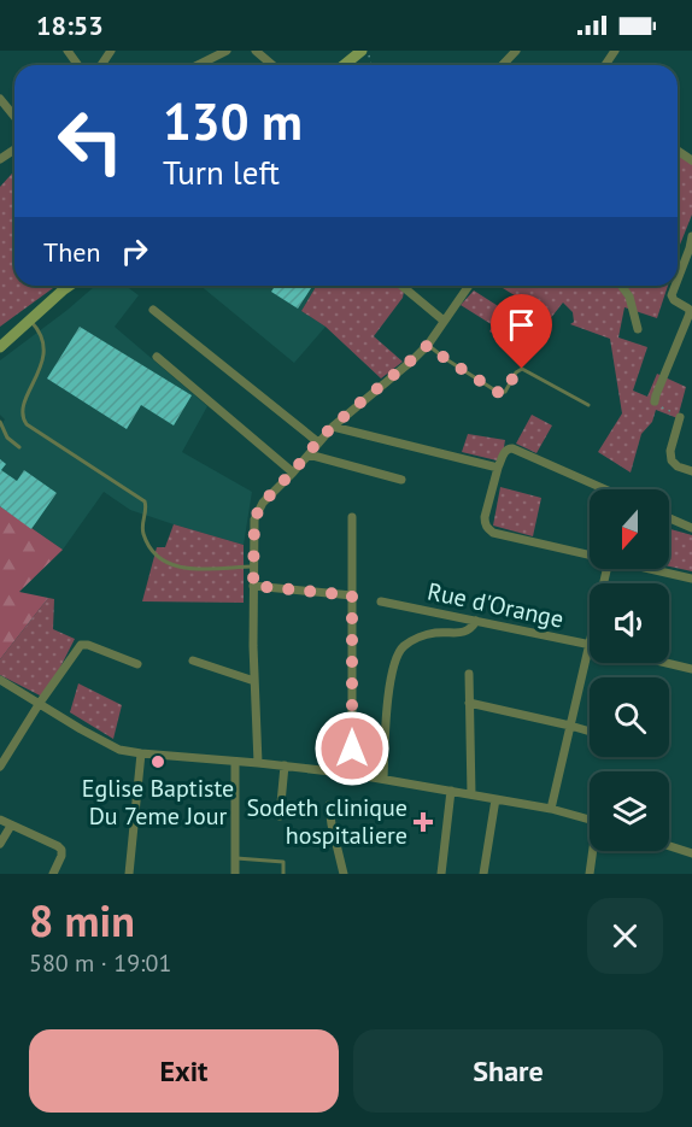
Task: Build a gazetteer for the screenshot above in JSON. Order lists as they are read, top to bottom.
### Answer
{
  "streets": {
    "street": ["Rue d'Orange"]
  },
  "places": {
    "other": ["Eglise Baptiste Du 7eme Jour"],
    "health": ["Sodeth clinique hospitaliere"]
  },
  "north": "bottom",
  "page": {
    "status": "18:53",
    "turn": ["130 m", "Turn left"],
    "then": "Then",
    "heading": ["8 min", "580 m · 19:01"],
    "buttons": ["Exit", "Share"]
  }
}
